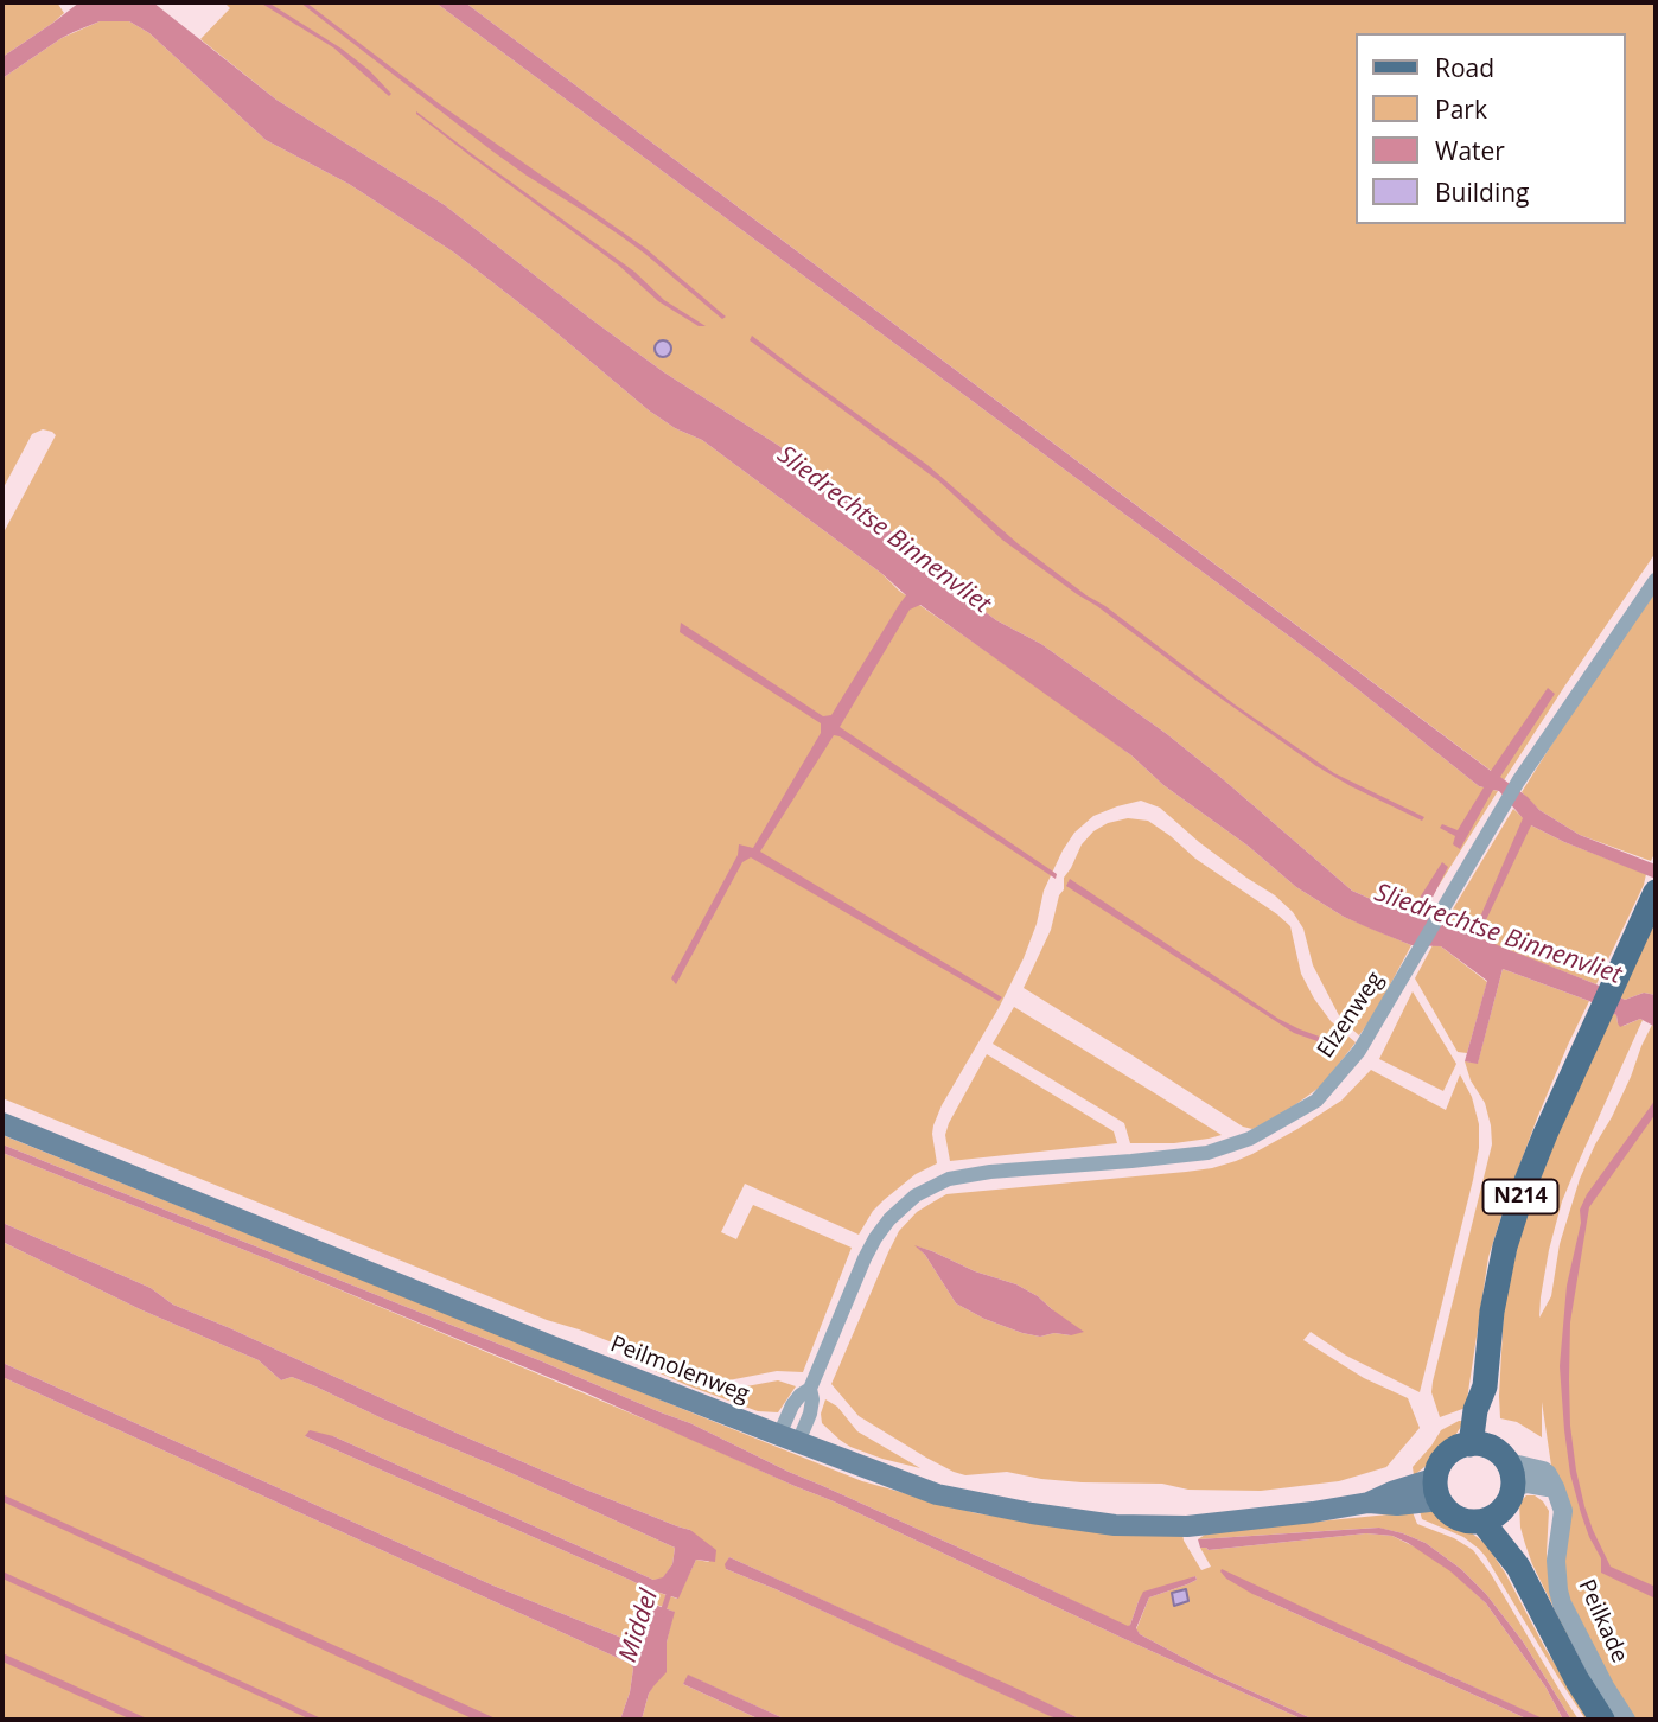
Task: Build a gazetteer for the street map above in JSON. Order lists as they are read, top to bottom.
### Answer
{
  "streets": {
    "main road": ["N214", "Peilmolenweg"],
    "street": ["Elzenweg", "Peilkade"]
  },
  "crossings": [
    ["Elzenweg", "Peilmolenweg"],
    ["N214", "Peilmolenweg"],
    ["N214", "Peilkade"],
    ["Peilmolenweg", "Peilkade"]
  ],
  "water": ["Sliedrechtse Binnenvliet", "Middel"],
  "legend": [
    "Road",
    "Park",
    "Water",
    "Building"
  ]
}
